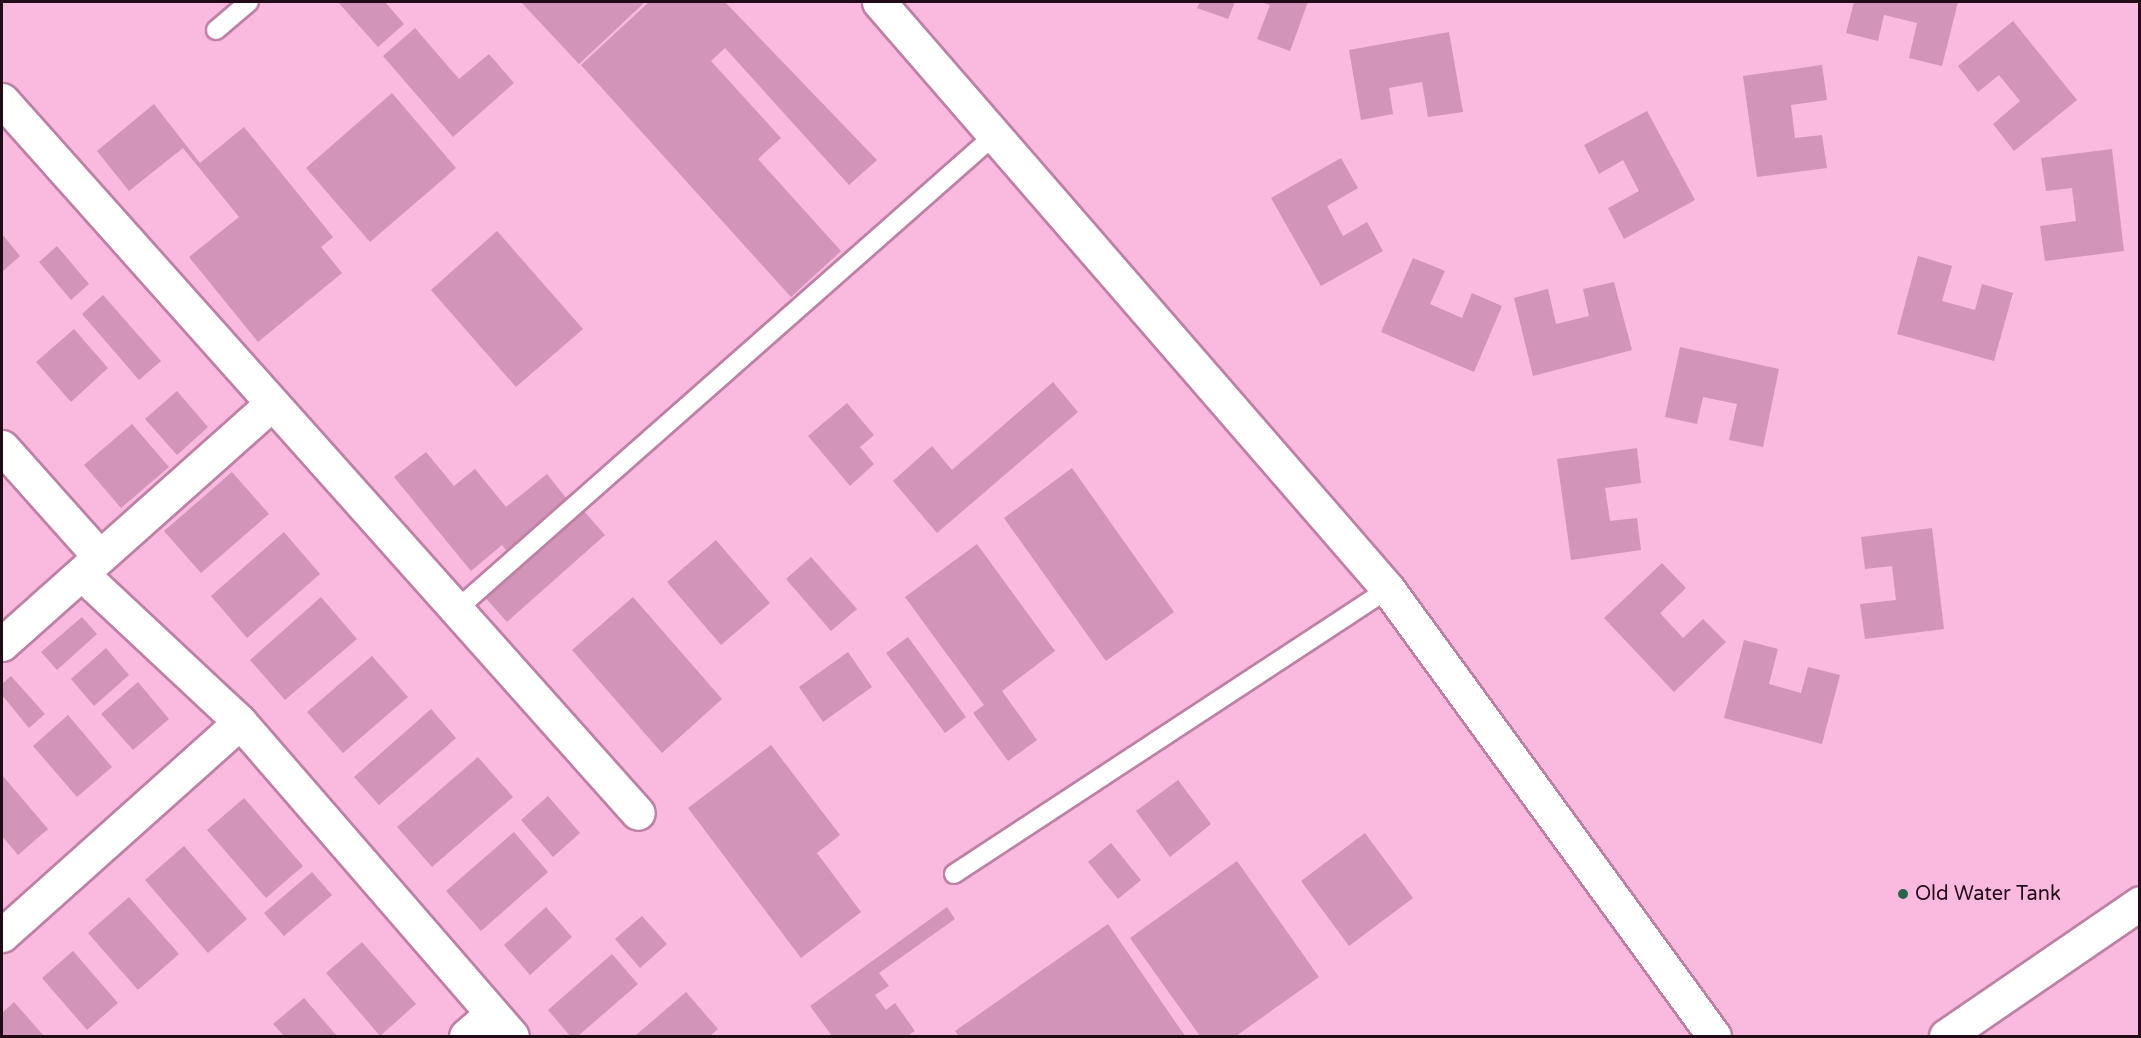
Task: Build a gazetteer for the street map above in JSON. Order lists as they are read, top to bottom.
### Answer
{
  "places": ["Old Water Tank"]
}
